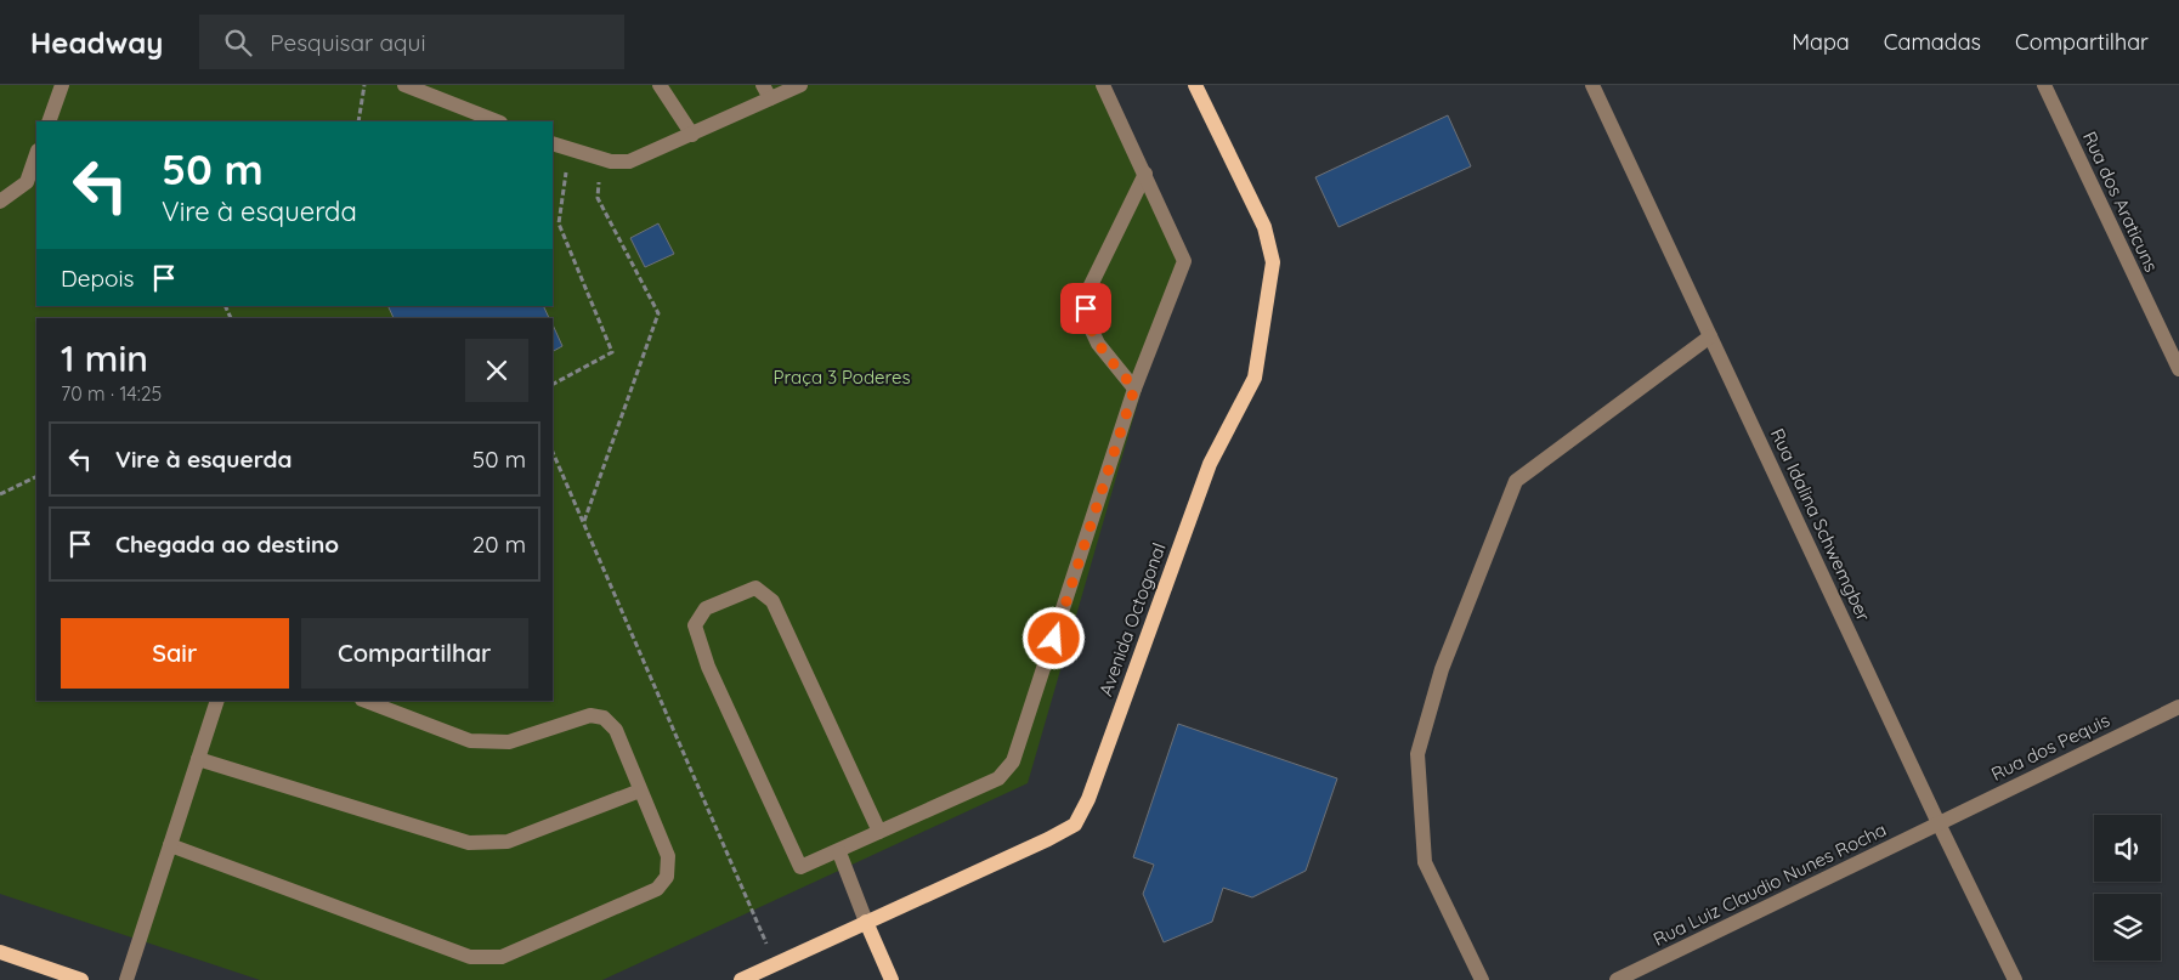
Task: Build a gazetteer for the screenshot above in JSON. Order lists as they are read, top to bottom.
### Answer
{
  "streets": {
    "main road": ["Avenida Octogonal"],
    "street": [
      "Rua dos Araticuns",
      "Rua Idalina Schwemgber",
      "Rua dos Pequis",
      "Rua Luiz Claudio Nunes Rocha"
    ]
  },
  "crossings": [
    ["Rua Idalina Schwemgber", "Rua dos Pequis"],
    ["Rua Idalina Schwemgber", "Rua Luiz Claudio Nunes Rocha"],
    ["Rua dos Pequis", "Rua Luiz Claudio Nunes Rocha"]
  ],
  "parks": ["Praça 3 Poderes"],
  "page": {
    "header": "Headway",
    "search": "Pesquisar aqui",
    "nav": ["Mapa", "Camadas", "Compartilhar"],
    "turn": ["50 m", "Vire à esquerda"],
    "then": "Depois",
    "heading": ["1 min", "70 m · 14:25"],
    "list": [
      {
        "name": "Vire à esquerda",
        "value": "50 m"
      },
      {
        "name": "Chegada ao destino",
        "value": "20 m"
      }
    ],
    "buttons": ["Sair", "Compartilhar"]
  }
}
